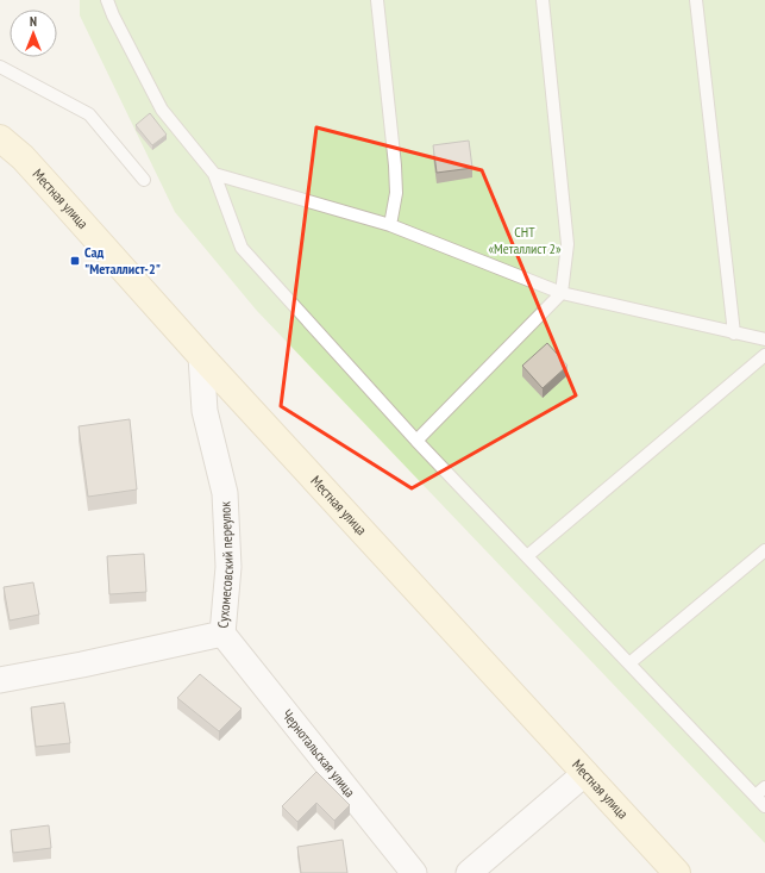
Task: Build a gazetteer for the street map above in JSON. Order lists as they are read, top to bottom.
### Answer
{
  "streets": {
    "main road": ["Местная улица"],
    "street": ["Сухомесовский переулок", "Чернотальская улица"]
  },
  "crossings": [
    ["Местная улица", "Сухомесовский переулок"],
    ["Сухомесовский переулок", "Чернотальская улица"]
  ],
  "parks": ["СНТ «Металлист 2»"],
  "places": {
    "transit": ["Сад \"Металлист-2\""]
  },
  "north": "top"
}
